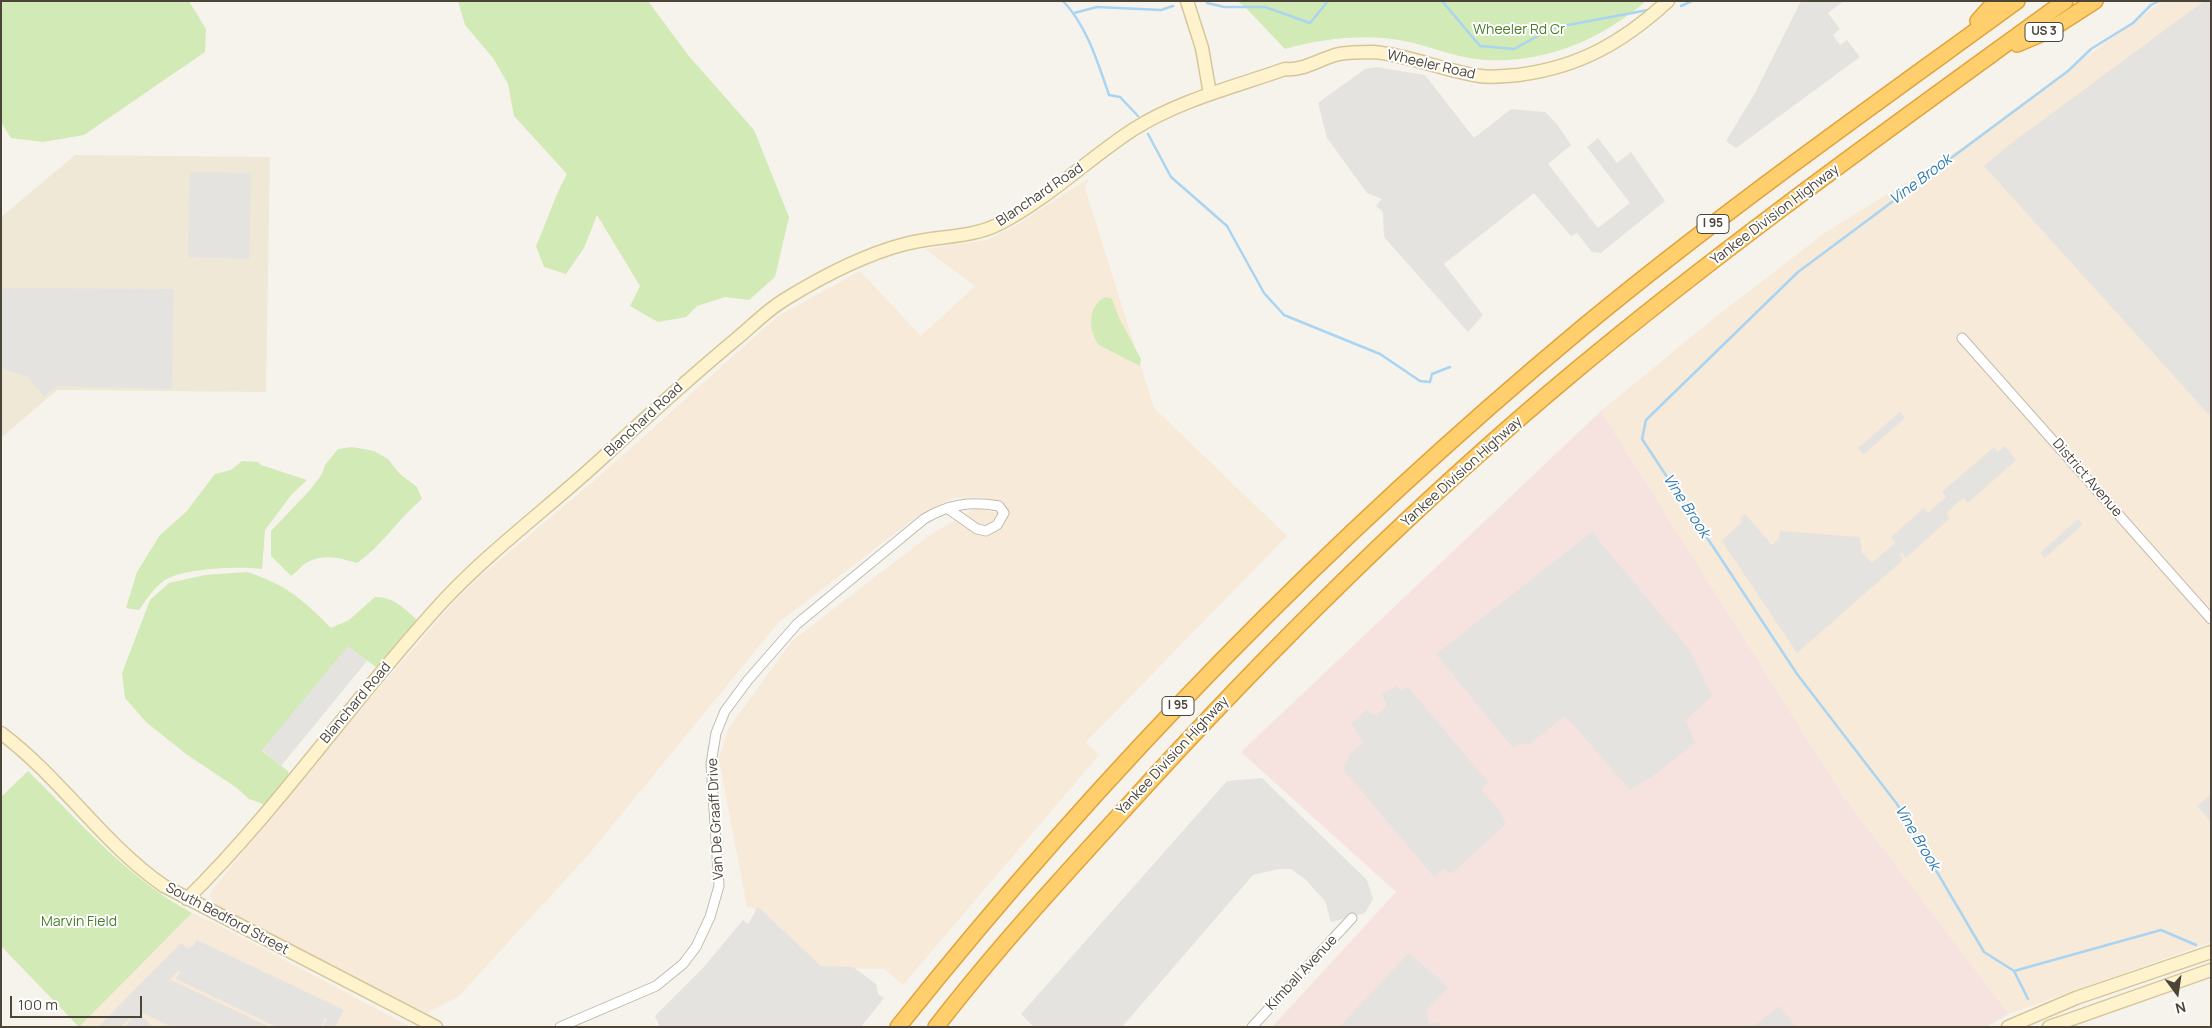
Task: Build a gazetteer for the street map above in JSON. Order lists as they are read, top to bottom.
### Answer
{
  "streets": {
    "highway": ["US 3", "Yankee Division Highway", "I 95"],
    "main road": ["Wheeler Road", "Blanchard Road", "South Bedford Street"],
    "street": ["District Avenue", "Van De Graaff Drive", "Kimball Avenue"]
  },
  "crossings": [
    ["US 3", "Yankee Division Highway"],
    ["Wheeler Road", "Blanchard Road"],
    ["Blanchard Road", "South Bedford Street"]
  ],
  "water": ["Vine Brook"],
  "parks": ["Wheeler Rd Cr", "Marvin Field"],
  "scale_bar": "100 m",
  "north": "bottom"
}
